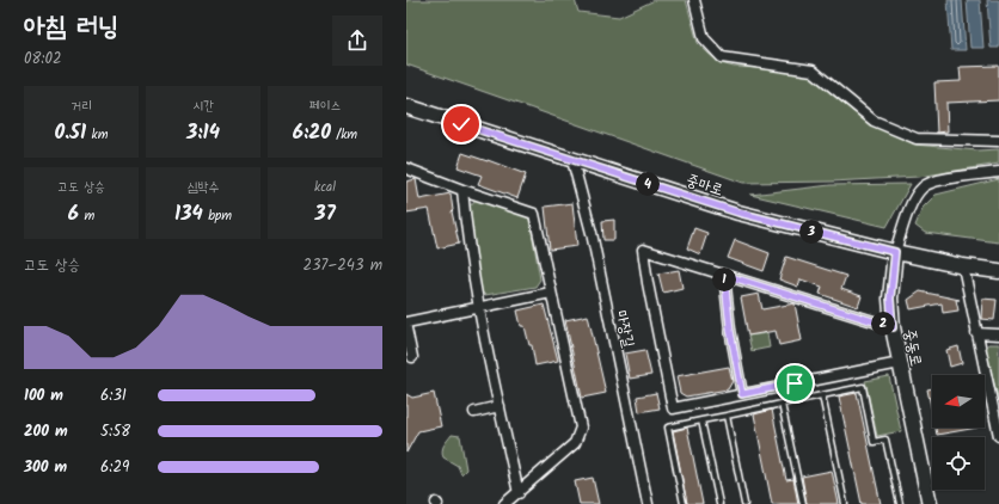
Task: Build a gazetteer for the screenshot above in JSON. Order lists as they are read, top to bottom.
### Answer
{
  "streets": {
    "street": ["중마로", "마장길", "중동로"]
  },
  "crossings": [
    ["중마로", "마장길"],
    ["중마로", "중동로"]
  ],
  "north": "left",
  "page": {
    "heading": ["아침 러닝", "08:02"],
    "stats": [
      ["거리", "0.51 km"],
      ["시간", "3:14"],
      ["페이스", "6:20 /km"],
      ["고도 상승", "6 m"],
      ["심박수", "134 bpm"],
      ["kcal", "37"]
    ],
    "pins": [
      "4",
      "3",
      "1",
      "2"
    ],
    "chart": ["고도 상승", "237–243 m"],
    "list": [
      {
        "name": "100 m",
        "note": "6:31"
      },
      {
        "name": "200 m",
        "note": "5:58"
      },
      {
        "name": "300 m",
        "note": "6:29"
      }
    ]
  }
}
